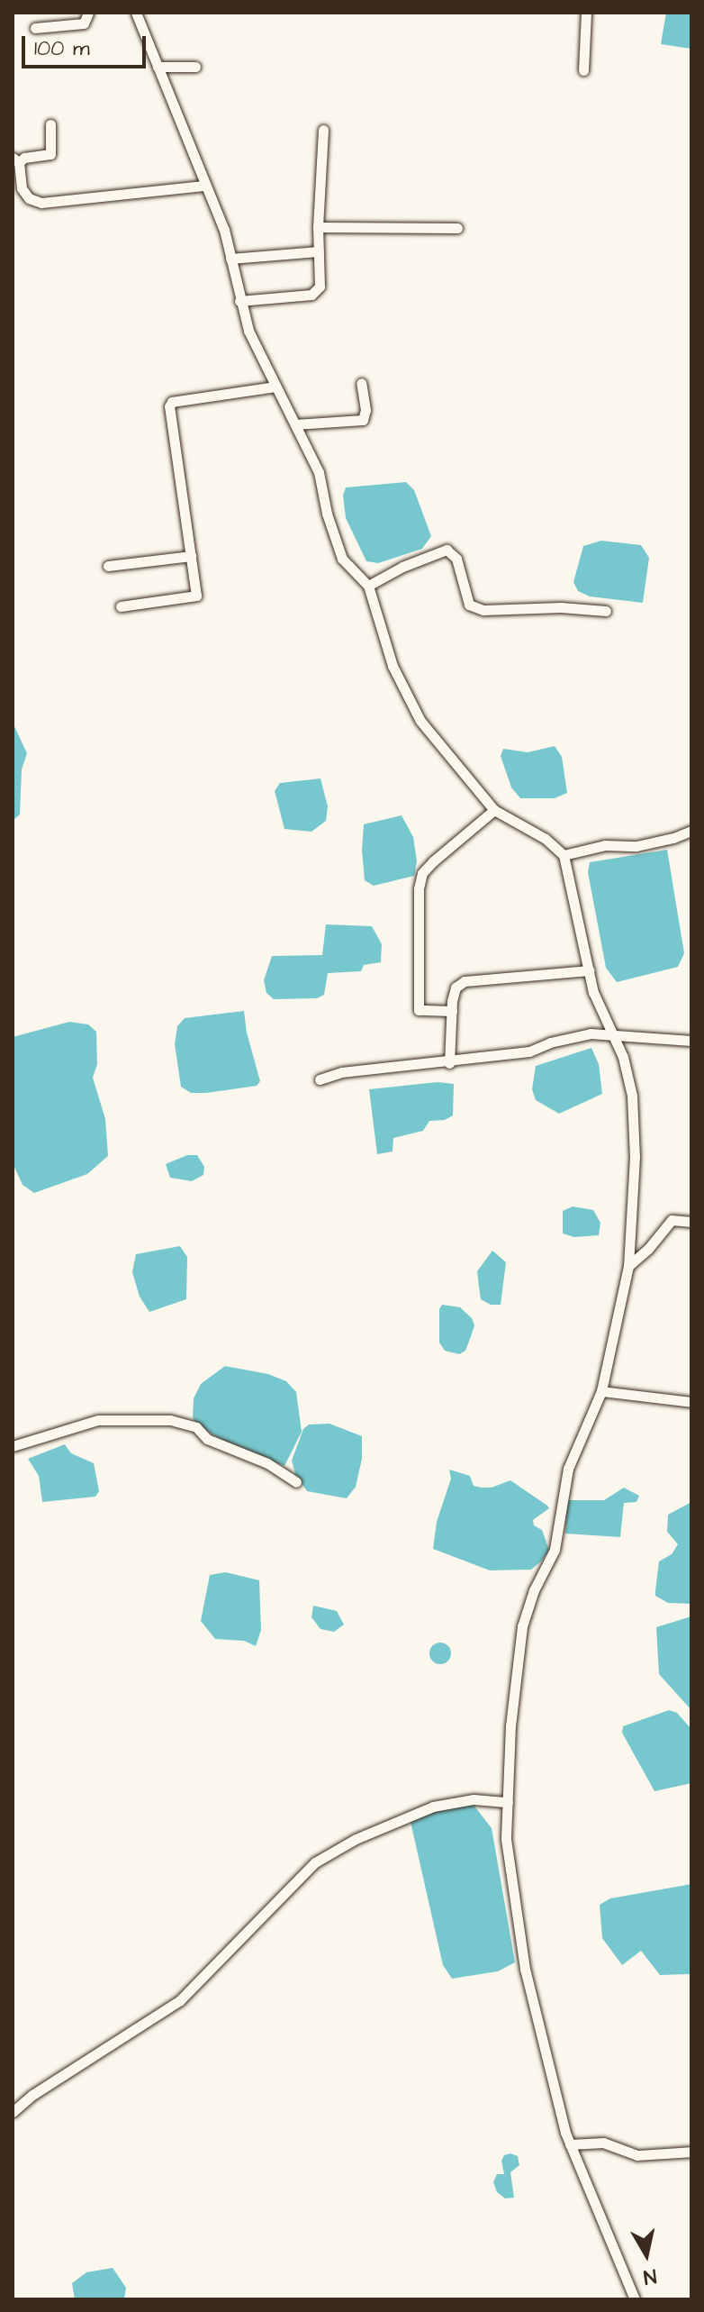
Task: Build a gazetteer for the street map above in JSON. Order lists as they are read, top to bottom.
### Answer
{
  "scale_bar": "100 m",
  "north": "bottom"
}
